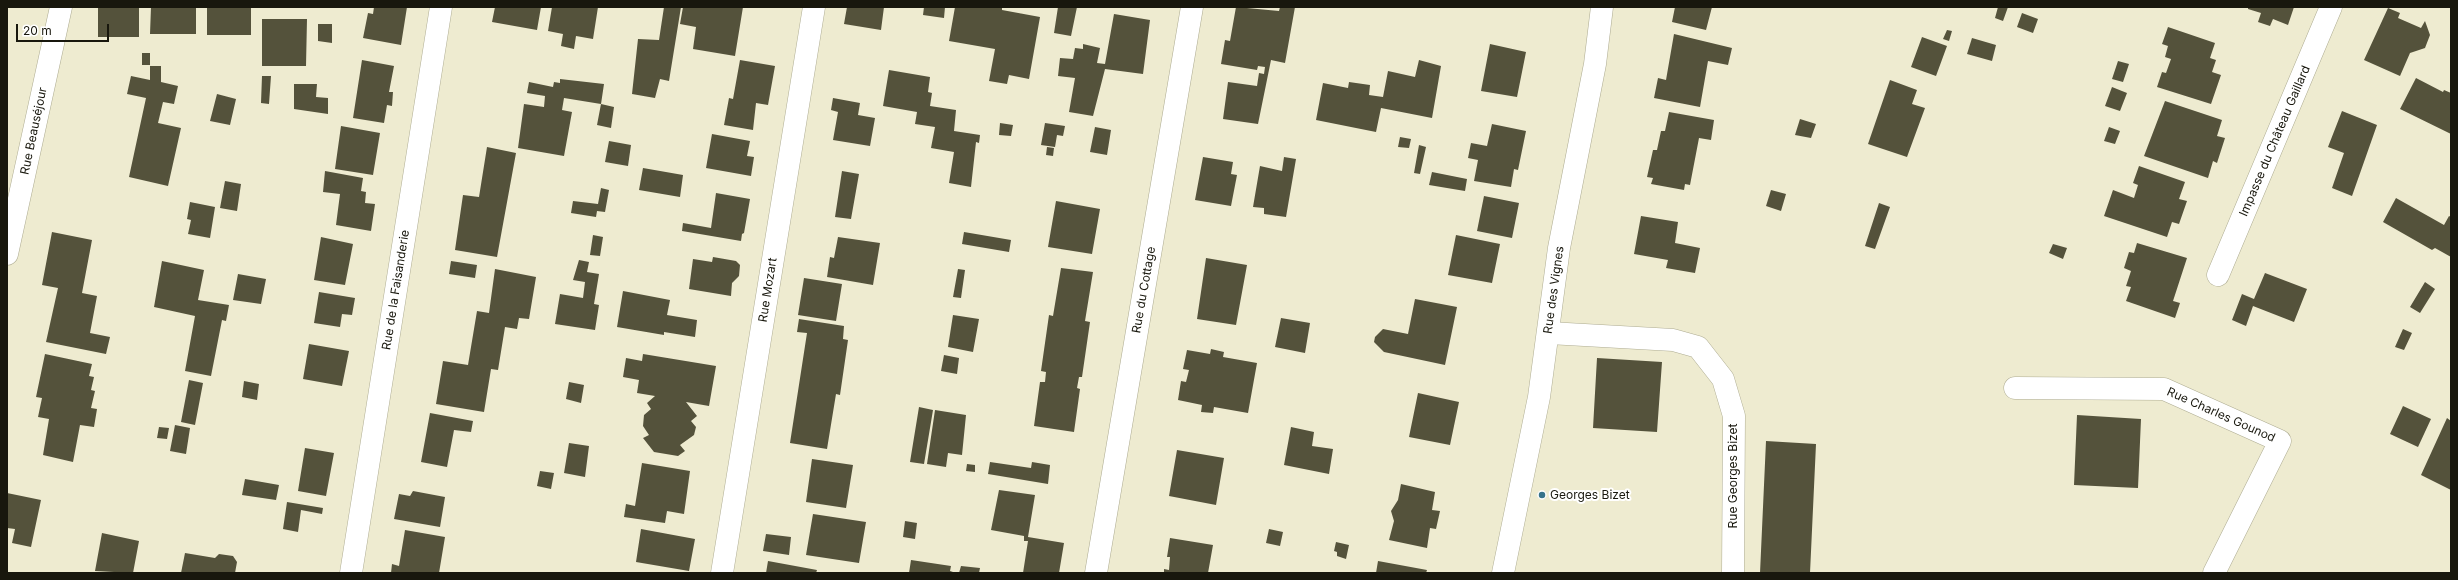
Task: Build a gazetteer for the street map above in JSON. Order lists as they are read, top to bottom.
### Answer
{
  "streets": {
    "street": [
      "Rue Beauséjour",
      "Impasse du Château Gaillard",
      "Rue de la Faisanderie",
      "Rue Mozart",
      "Rue du Cottage",
      "Rue des Vignes",
      "Rue Charles Gounod",
      "Rue Georges Bizet"
    ]
  },
  "crossings": [
    ["Rue des Vignes", "Rue Georges Bizet"]
  ],
  "places": ["Georges Bizet"],
  "scale_bar": "20 m"
}
